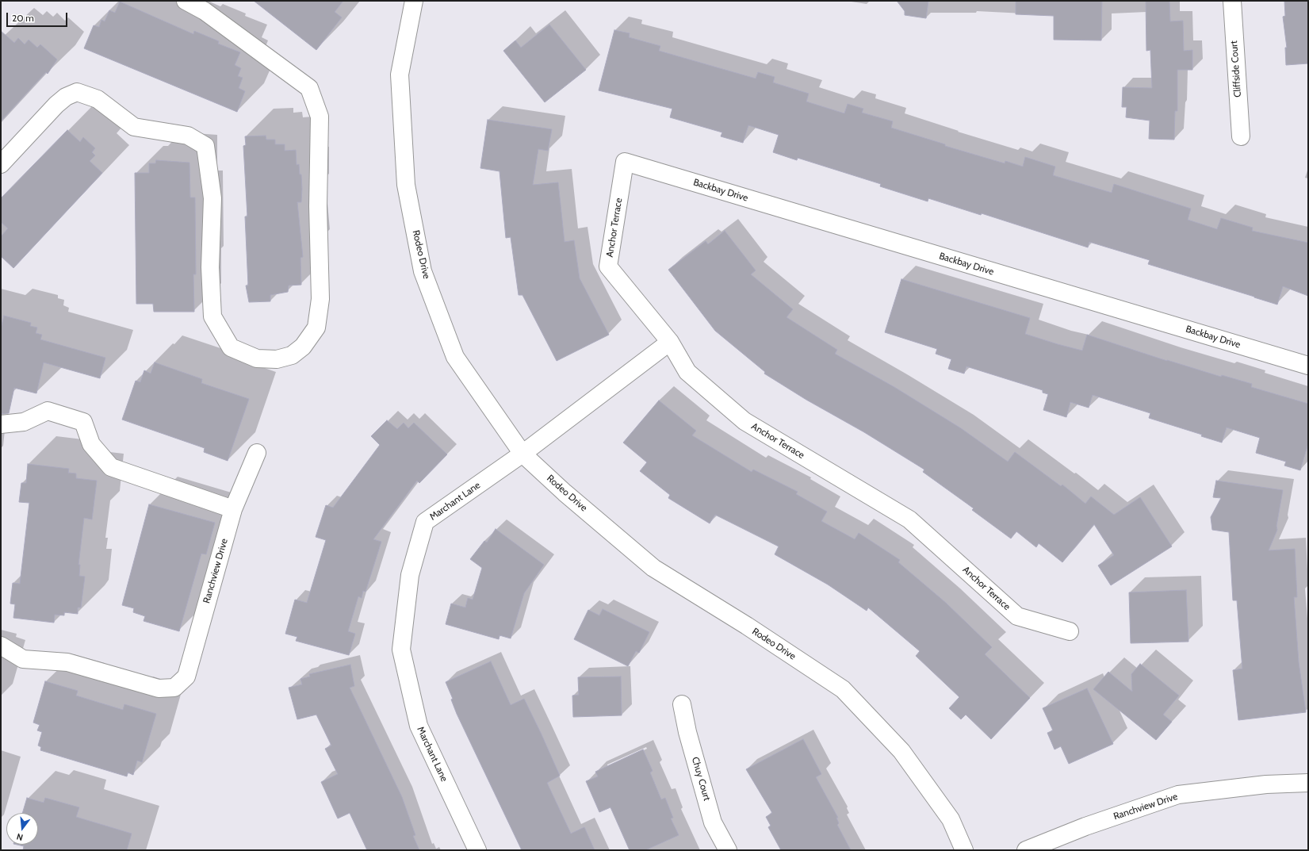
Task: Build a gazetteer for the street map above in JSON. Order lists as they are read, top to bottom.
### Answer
{
  "streets": {
    "street": [
      "Cliffside Court",
      "Backbay Drive",
      "Anchor Terrace",
      "Rodeo Drive",
      "Marchant Lane",
      "Ranchview Drive",
      "Chuy Court"
    ]
  },
  "crossings": [
    ["Backbay Drive", "Anchor Terrace"],
    ["Anchor Terrace", "Marchant Lane"],
    ["Rodeo Drive", "Marchant Lane"]
  ],
  "scale_bar": "20 m",
  "north": "bottom"
}
